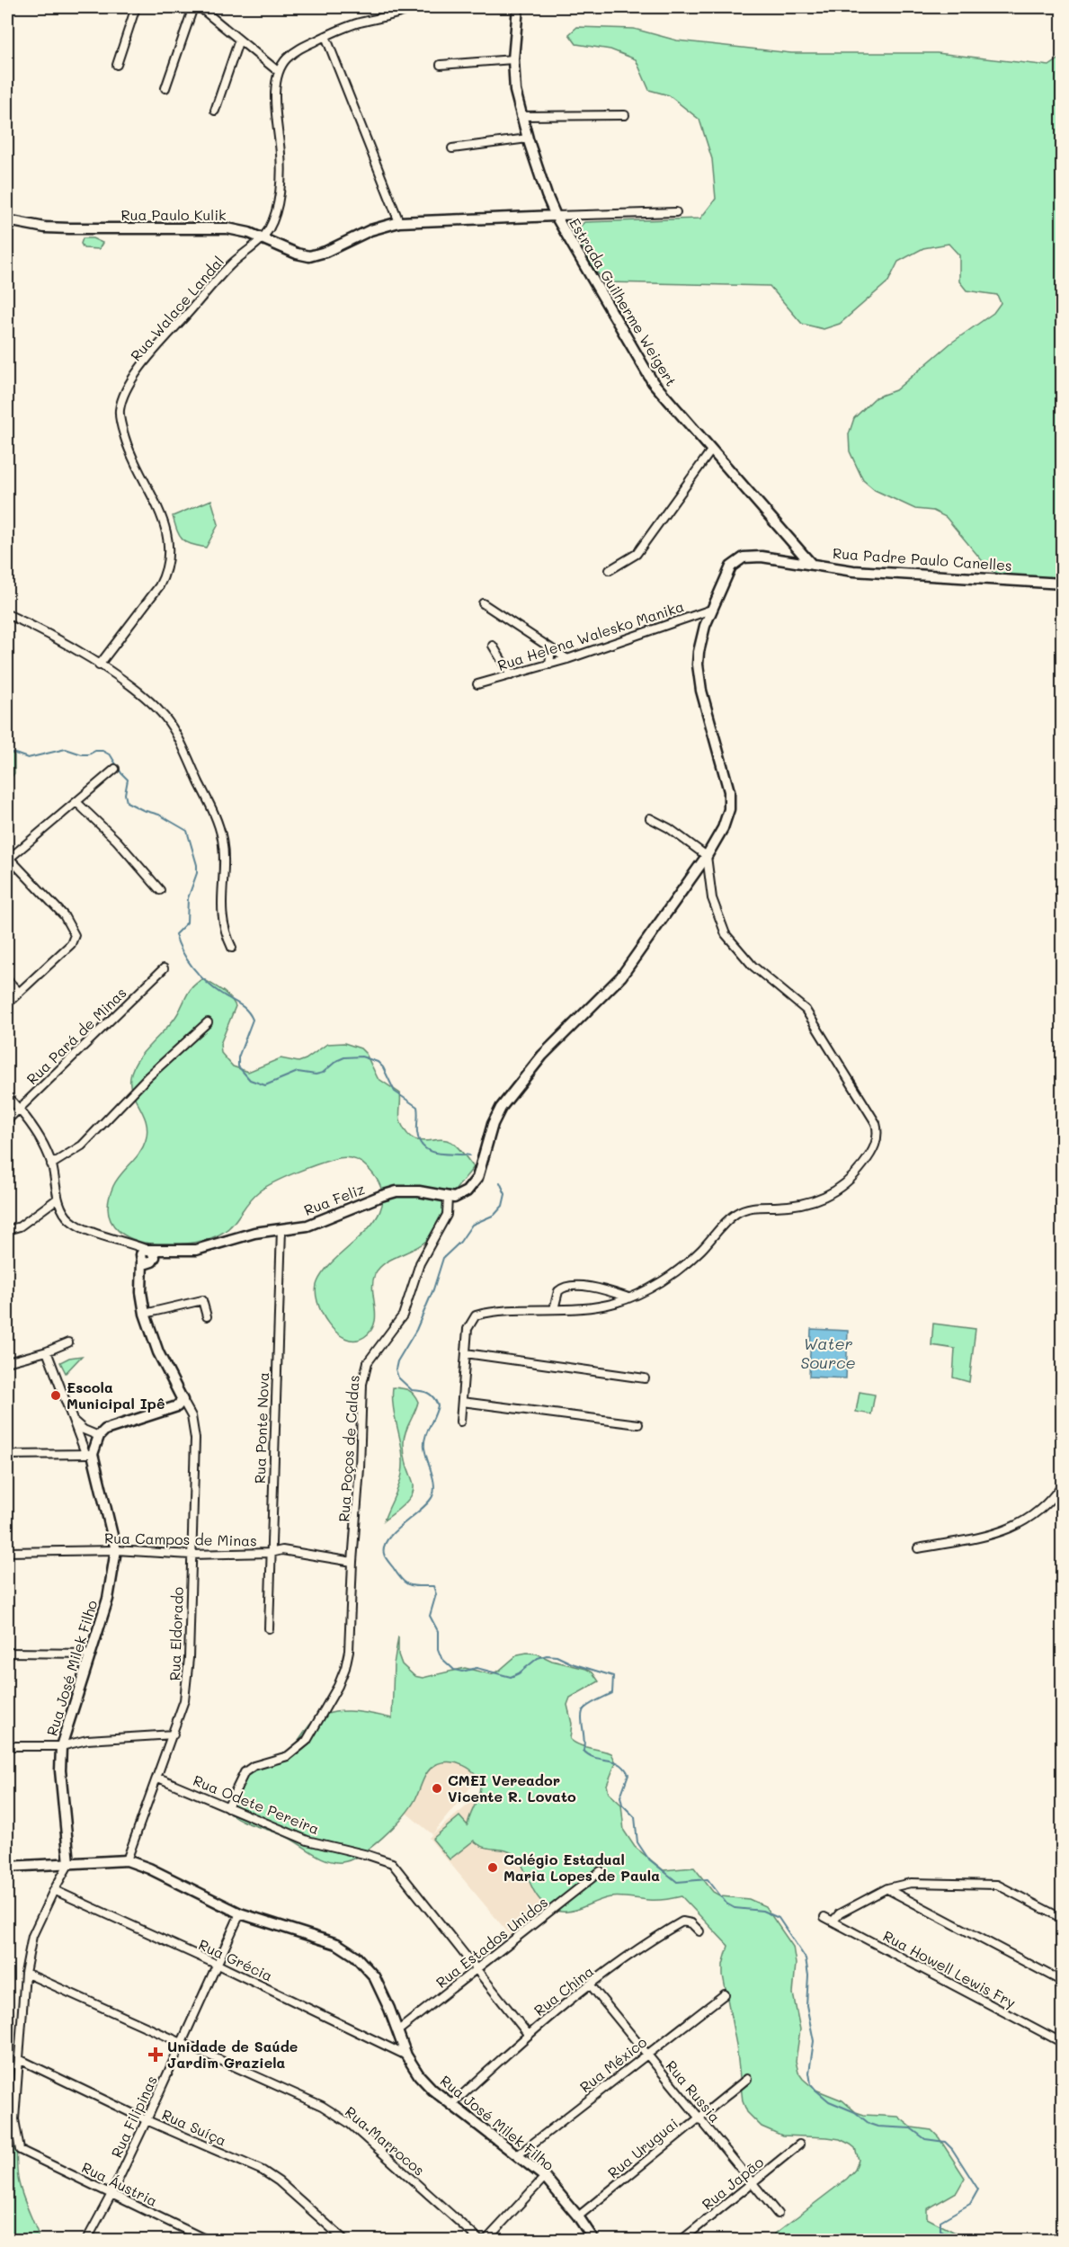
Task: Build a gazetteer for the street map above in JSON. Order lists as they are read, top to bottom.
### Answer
{
  "streets": {
    "street": [
      "Rua Paulo Kulik",
      "Estrada Guilherme Weigert",
      "Rua Walace Landal",
      "Rua Padre Paulo Canelles",
      "Rua Helena Walesko Manika",
      "Rua Pará de Minas",
      "Rua Feliz",
      "Rua Ponte Nova",
      "Rua Poços de Caldas",
      "Rua Campos de Minas",
      "Rua Eldorado",
      "Rua José Milek Filho",
      "Rua Odete Pereira",
      "Rua Estados Unidos",
      "Rua Grécia",
      "Rua Howell Lewis Fry",
      "Rua China",
      "Rua México",
      "Rua Russia",
      "Rua Filipinas",
      "Rua Suíça",
      "Rua Marrocos",
      "Rua Uruguai",
      "Rua Japão",
      "Rua Áustria"
    ]
  },
  "crossings": [
    ["Rua Paulo Kulik", "Estrada Guilherme Weigert"],
    ["Rua Paulo Kulik", "Rua Walace Landal"],
    ["Estrada Guilherme Weigert", "Rua Padre Paulo Canelles"],
    ["Rua Padre Paulo Canelles", "Rua Helena Walesko Manika"],
    ["Rua Padre Paulo Canelles", "Rua Feliz"],
    ["Rua Feliz", "Rua Ponte Nova"],
    ["Rua Feliz", "Rua Poços de Caldas"],
    ["Rua Ponte Nova", "Rua Campos de Minas"],
    ["Rua Poços de Caldas", "Rua Campos de Minas"],
    ["Rua Poços de Caldas", "Rua Odete Pereira"],
    ["Rua Campos de Minas", "Rua Eldorado"],
    ["Rua Campos de Minas", "Rua José Milek Filho"],
    ["Rua Eldorado", "Rua José Milek Filho"],
    ["Rua Eldorado", "Rua Odete Pereira"],
    ["Rua José Milek Filho", "Rua Estados Unidos"],
    ["Rua José Milek Filho", "Rua Grécia"],
    ["Rua José Milek Filho", "Rua China"],
    ["Rua José Milek Filho", "Rua México"],
    ["Rua José Milek Filho", "Rua Filipinas"],
    ["Rua José Milek Filho", "Rua Uruguai"],
    ["Rua Odete Pereira", "Rua Estados Unidos"],
    ["Rua Odete Pereira", "Rua China"],
    ["Rua Grécia", "Rua Filipinas"],
    ["Rua China", "Rua Russia"],
    ["Rua México", "Rua Russia"],
    ["Rua Russia", "Rua Uruguai"],
    ["Rua Russia", "Rua Japão"],
    ["Rua Filipinas", "Rua Suíça"],
    ["Rua Filipinas", "Rua Marrocos"],
    ["Rua Filipinas", "Rua Áustria"]
  ],
  "water": ["Water Source"],
  "places": {
    "other": ["Escola Municipal Ipê", "CMEI Vereador Vicente R. Lovato", "Colégio Estadual Maria Lopes de Paula"],
    "health": ["Unidade de Saúde Jardim Graziela"]
  }
}
